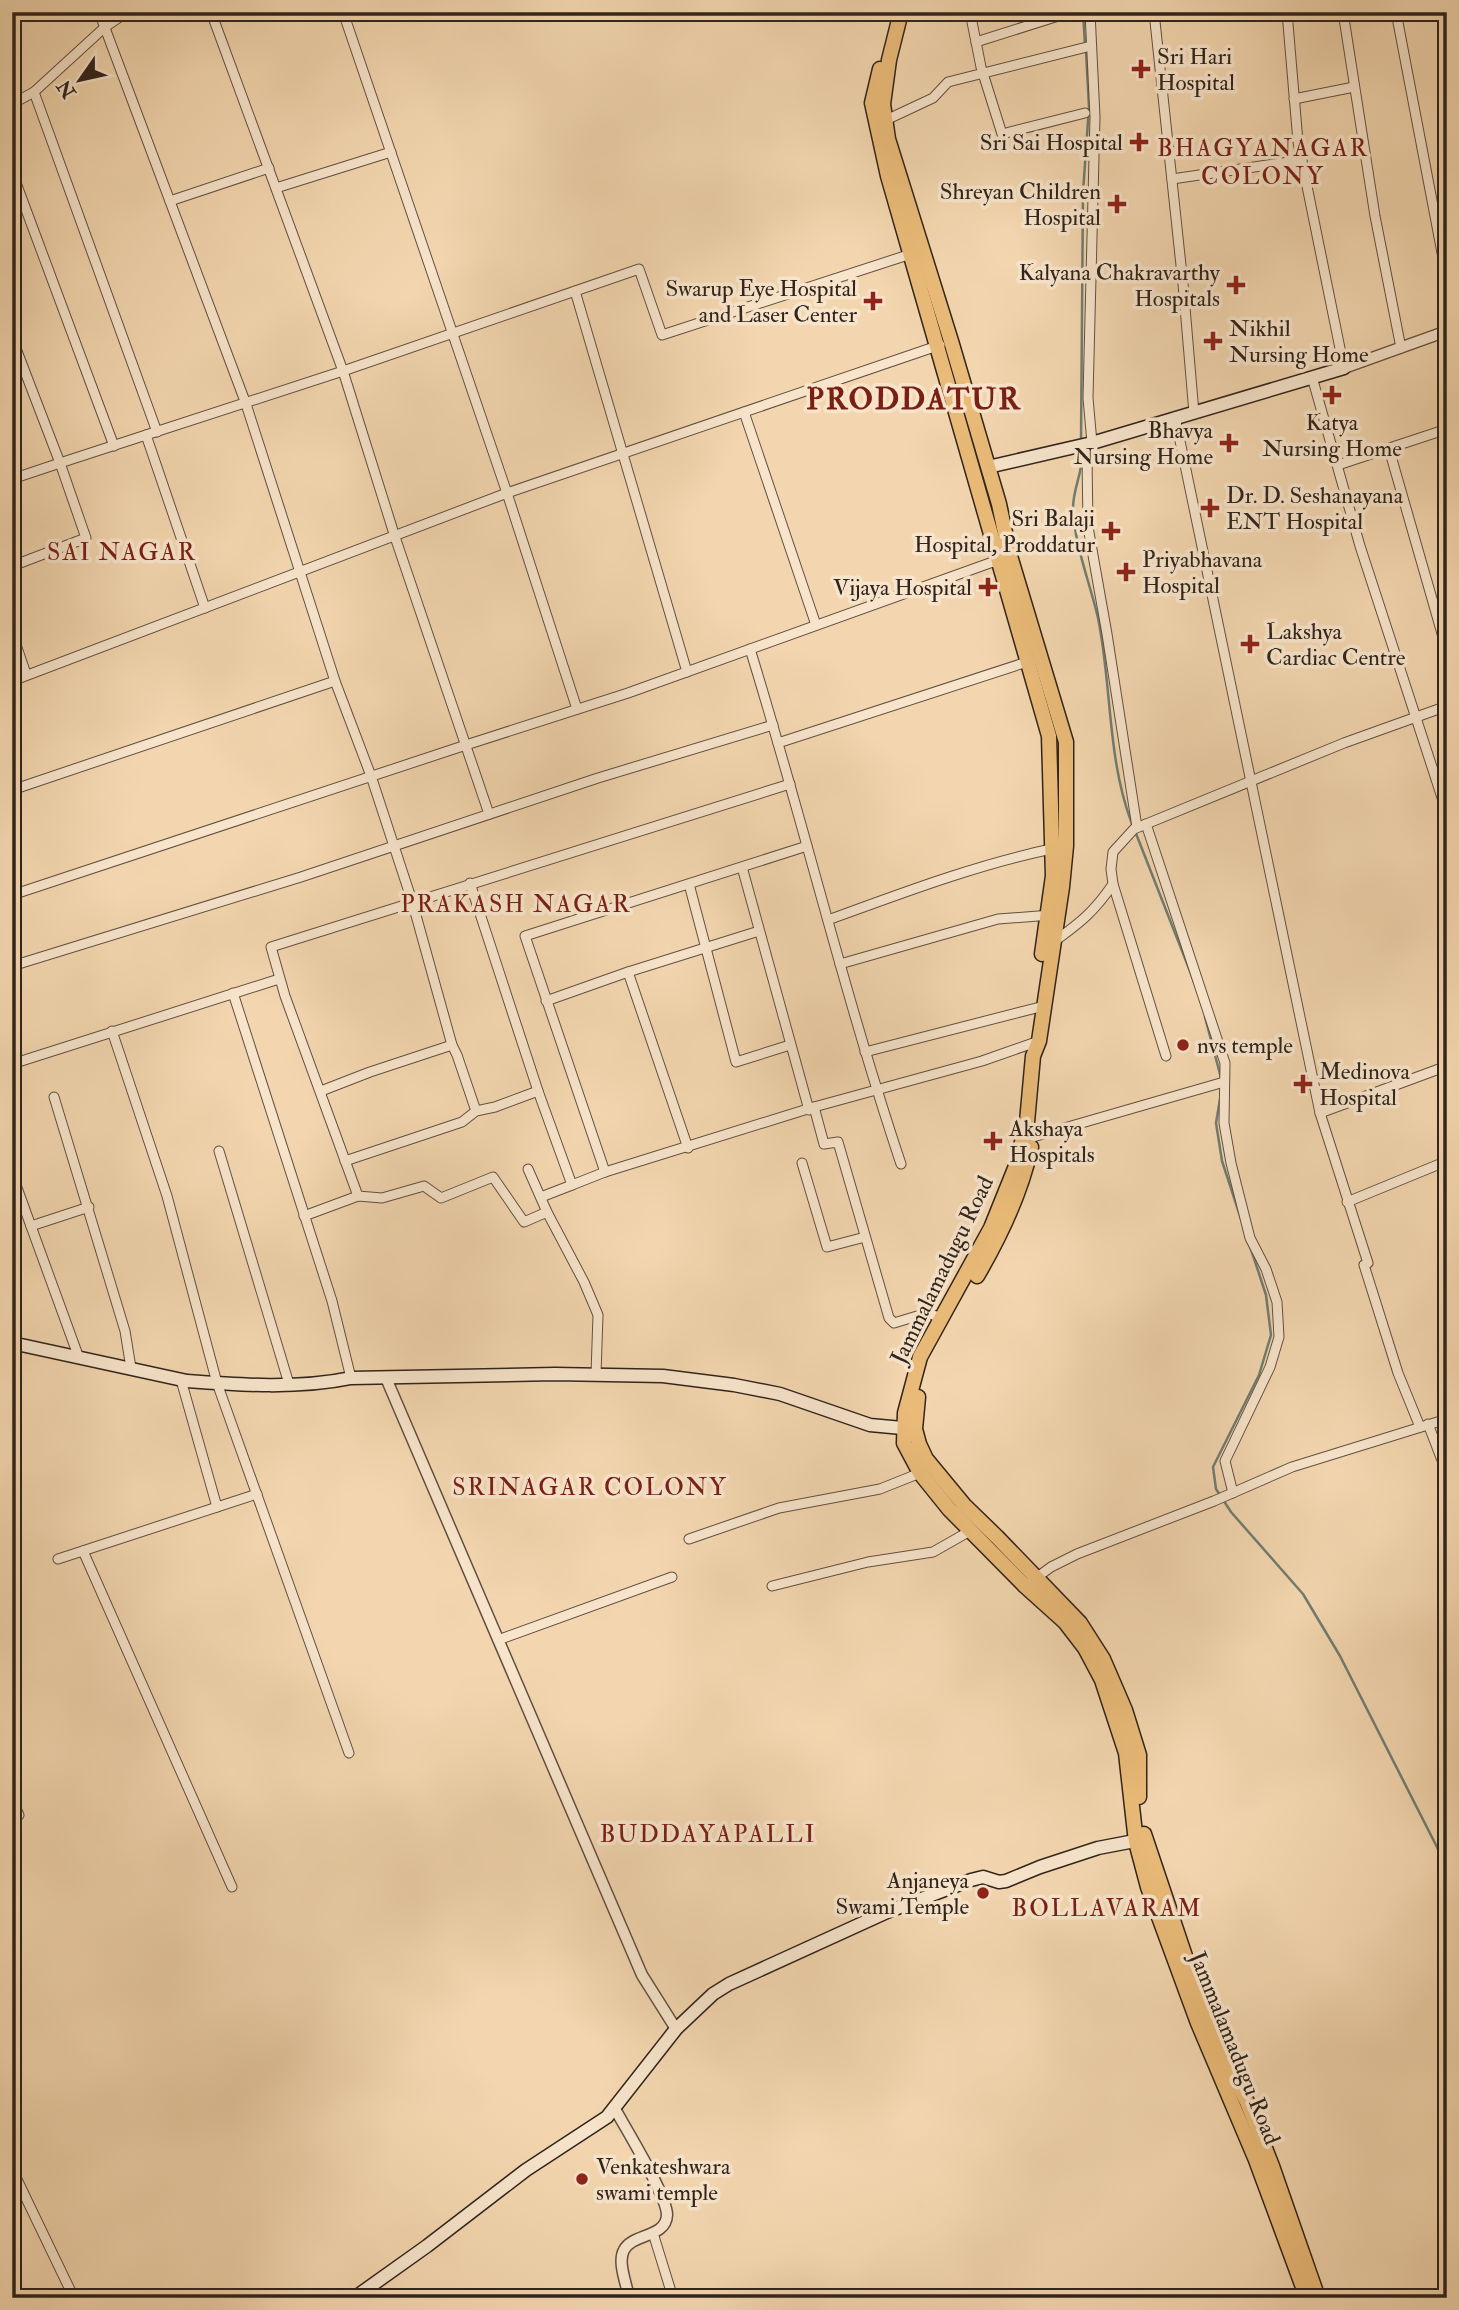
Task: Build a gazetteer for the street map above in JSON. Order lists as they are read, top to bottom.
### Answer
{
  "streets": {
    "main road": ["Jammalamadugu Road"]
  },
  "districts": [
    "BHAGYANAGAR COLONY",
    "PRODDATUR",
    "SAI NAGAR",
    "PRAKASH NAGAR",
    "SRINAGAR COLONY",
    "BUDDAYAPALLI",
    "BOLLAVARAM"
  ],
  "places": {
    "health": [
      "Sri Hari Hospital",
      "Sri Sai Hospital",
      "Shreyan Children Hospital",
      "Kalyana Chakravarthy Hospitals",
      "Swarup Eye Hospital and Laser Center",
      "Nikhil Nursing Home",
      "Katya Nursing Home",
      "Bhavya Nursing Home",
      "Dr. D. Seshanayana ENT Hospital",
      "Sri Balaji Hospital, Proddatur",
      "Priyabhavana Hospital",
      "Vijaya Hospital",
      "Lakshya Cardiac Centre",
      "Medinova Hospital",
      "Akshaya Hospitals"
    ],
    "other": ["nvs temple", "Anjaneya Swami Temple", "Venkateshwara swami temple"]
  },
  "north": "bottom left"
}
